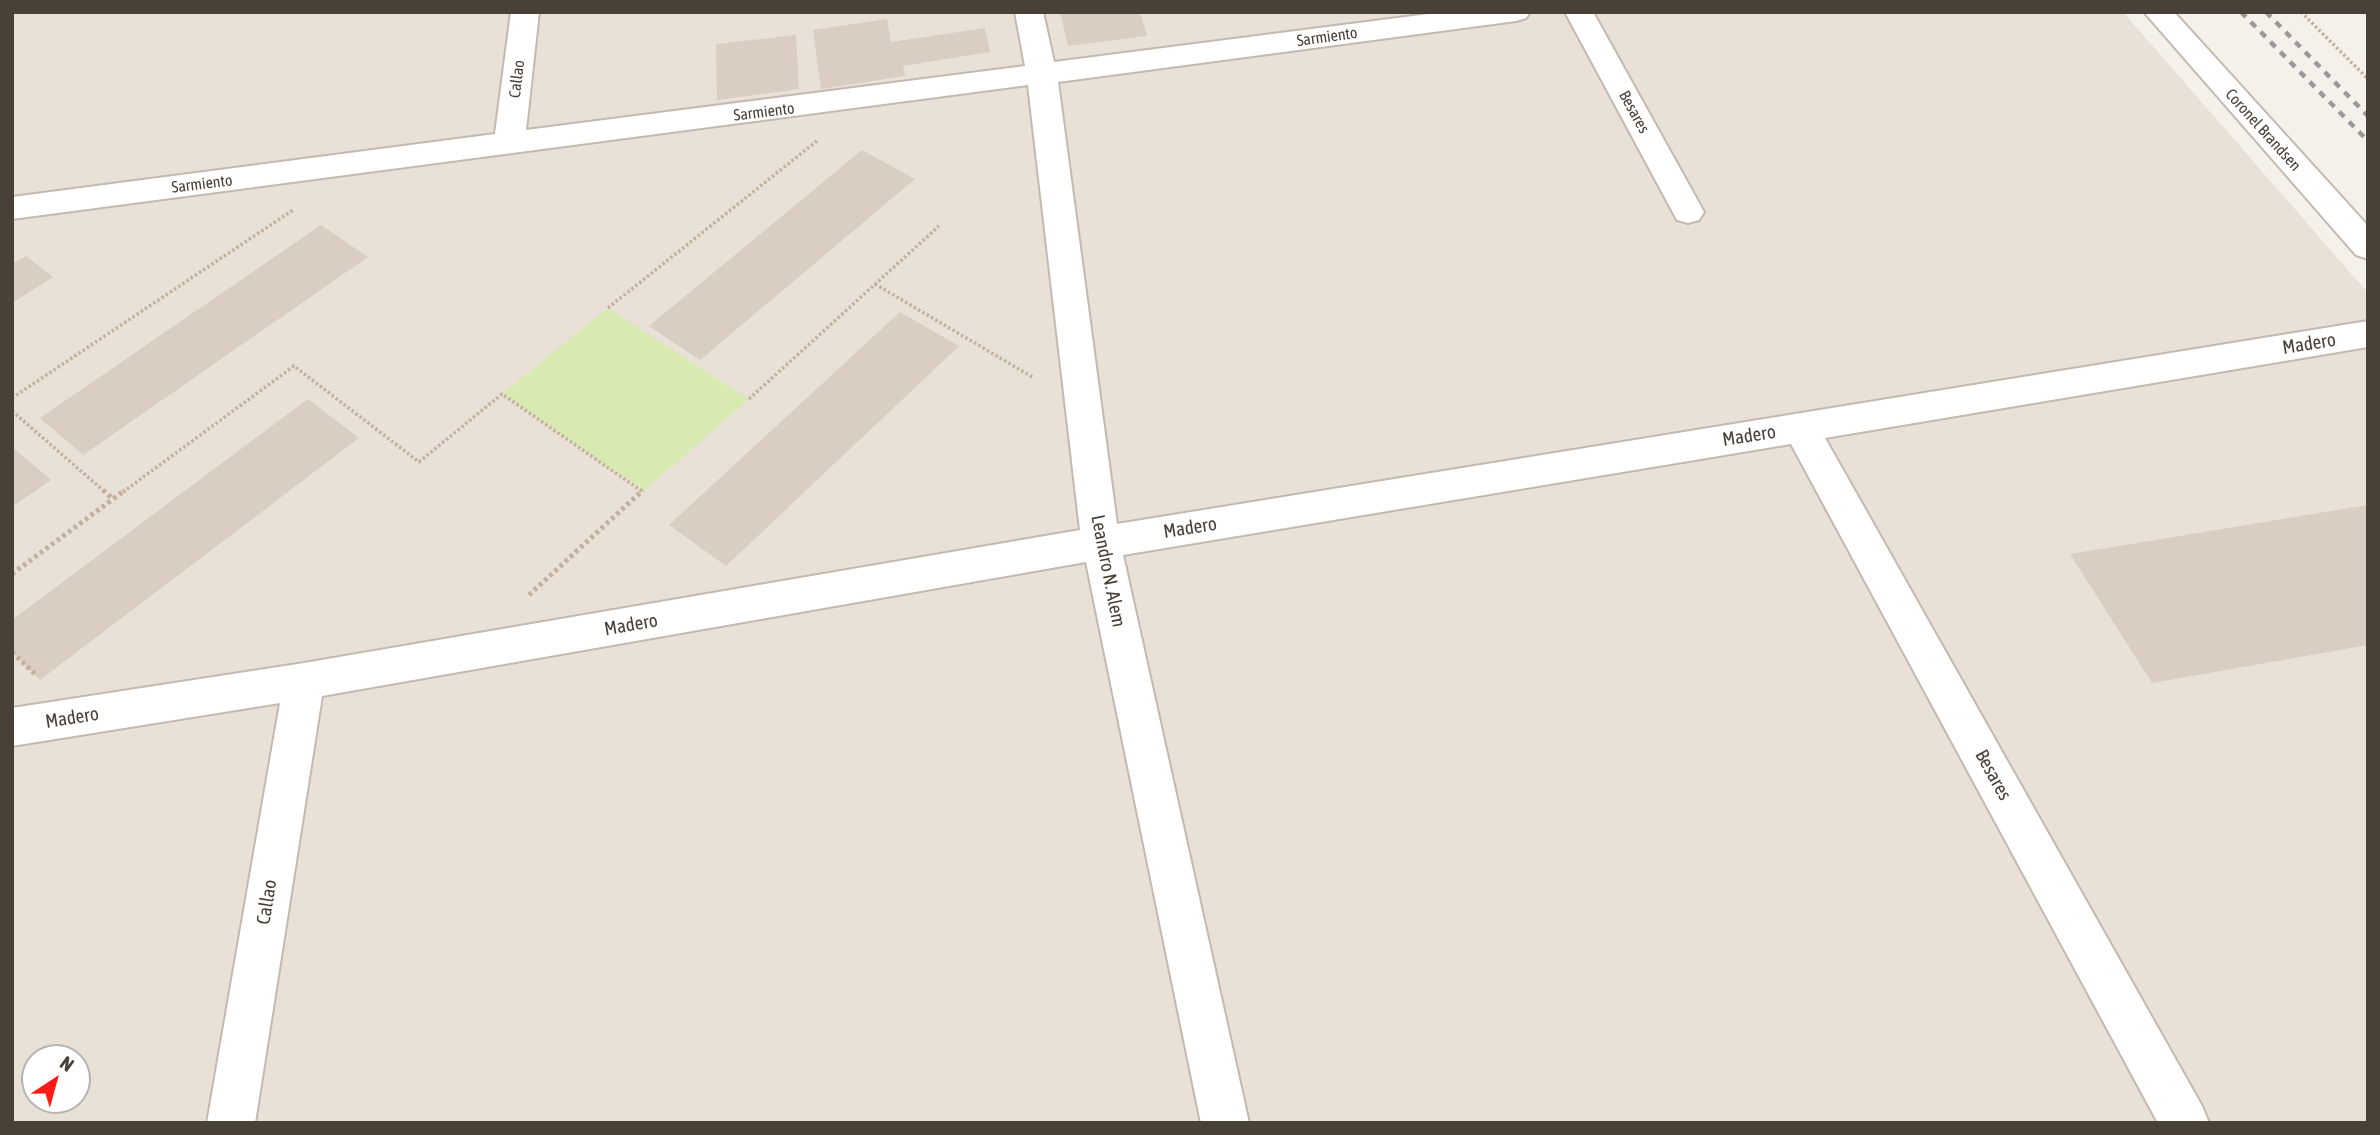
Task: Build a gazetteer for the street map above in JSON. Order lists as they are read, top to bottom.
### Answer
{
  "streets": {
    "street": [
      "Sarmiento",
      "Callao",
      "Besares",
      "Coronel Brandsen",
      "Madero",
      "Leandro N. Alem"
    ]
  },
  "crossings": [
    ["Sarmiento", "Callao"],
    ["Sarmiento", "Leandro N. Alem"],
    ["Callao", "Madero"],
    ["Besares", "Madero"],
    ["Madero", "Leandro N. Alem"]
  ],
  "north": "top right"
}
